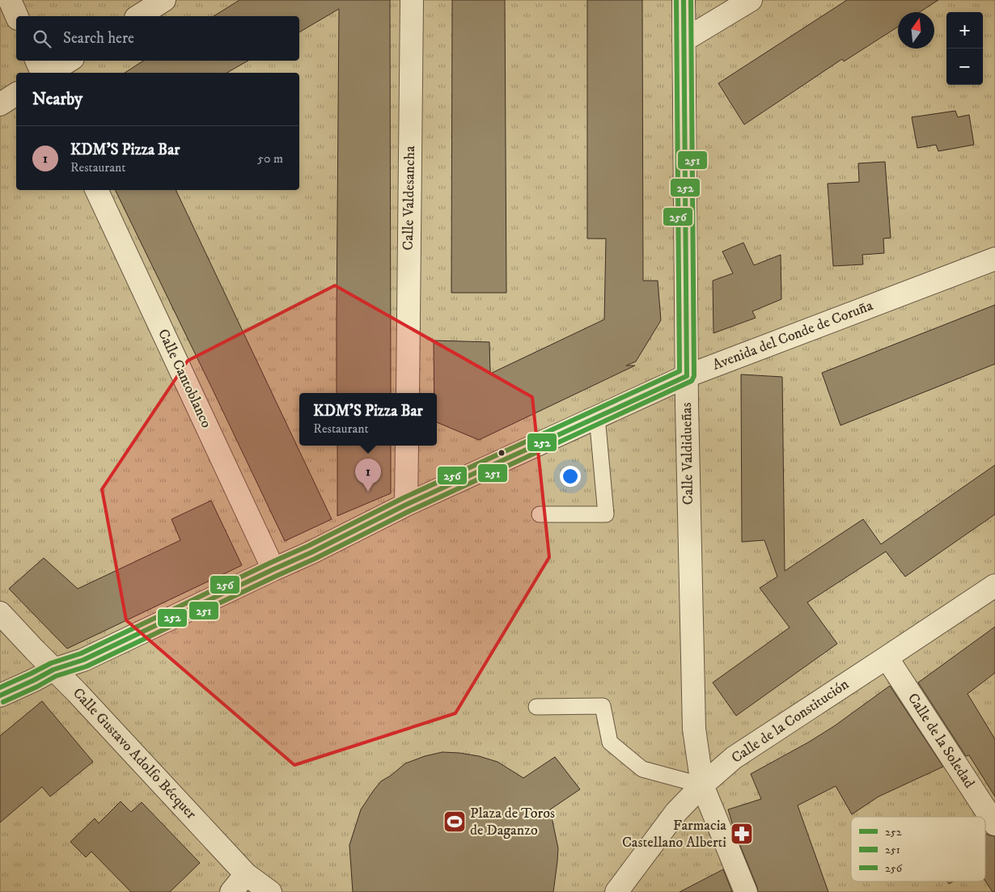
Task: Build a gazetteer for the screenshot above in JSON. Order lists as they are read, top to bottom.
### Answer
{
  "streets": {
    "street": [
      "Calle Valdesancha",
      "Avenida del Conde de Coruña",
      "Calle Cantoblanco",
      "Calle Valdidueñas",
      "Calle de la Constitución",
      "Calle de la Soledad",
      "Calle Gustavo Adolfo Bécquer"
    ]
  },
  "crossings": [
    ["Avenida del Conde de Coruña", "Calle Cantoblanco"],
    ["Avenida del Conde de Coruña", "Calle Valdidueñas"],
    ["Avenida del Conde de Coruña", "Calle Gustavo Adolfo Bécquer"],
    ["Calle Valdidueñas", "Calle de la Constitución"],
    ["Calle de la Constitución", "Calle de la Soledad"]
  ],
  "places": {
    "sports": ["Plaza de Toros de Daganzo"],
    "pharmacy": ["Farmacia Castellano Alberti"]
  },
  "lines": ["transit line 252", "transit line 251", "transit line 256"],
  "legend": ["252", "251", "256"],
  "north": "top",
  "page": {
    "map_buttons": ["+", "−"],
    "search": "Search here",
    "heading": "Nearby",
    "list": [
      {
        "mark": "1",
        "name": "KDM'S Pizza Bar",
        "note": "Restaurant",
        "value": "50 m"
      }
    ],
    "popup": ["KDM'S Pizza Bar", "Restaurant"],
    "pins": "1"
  }
}
